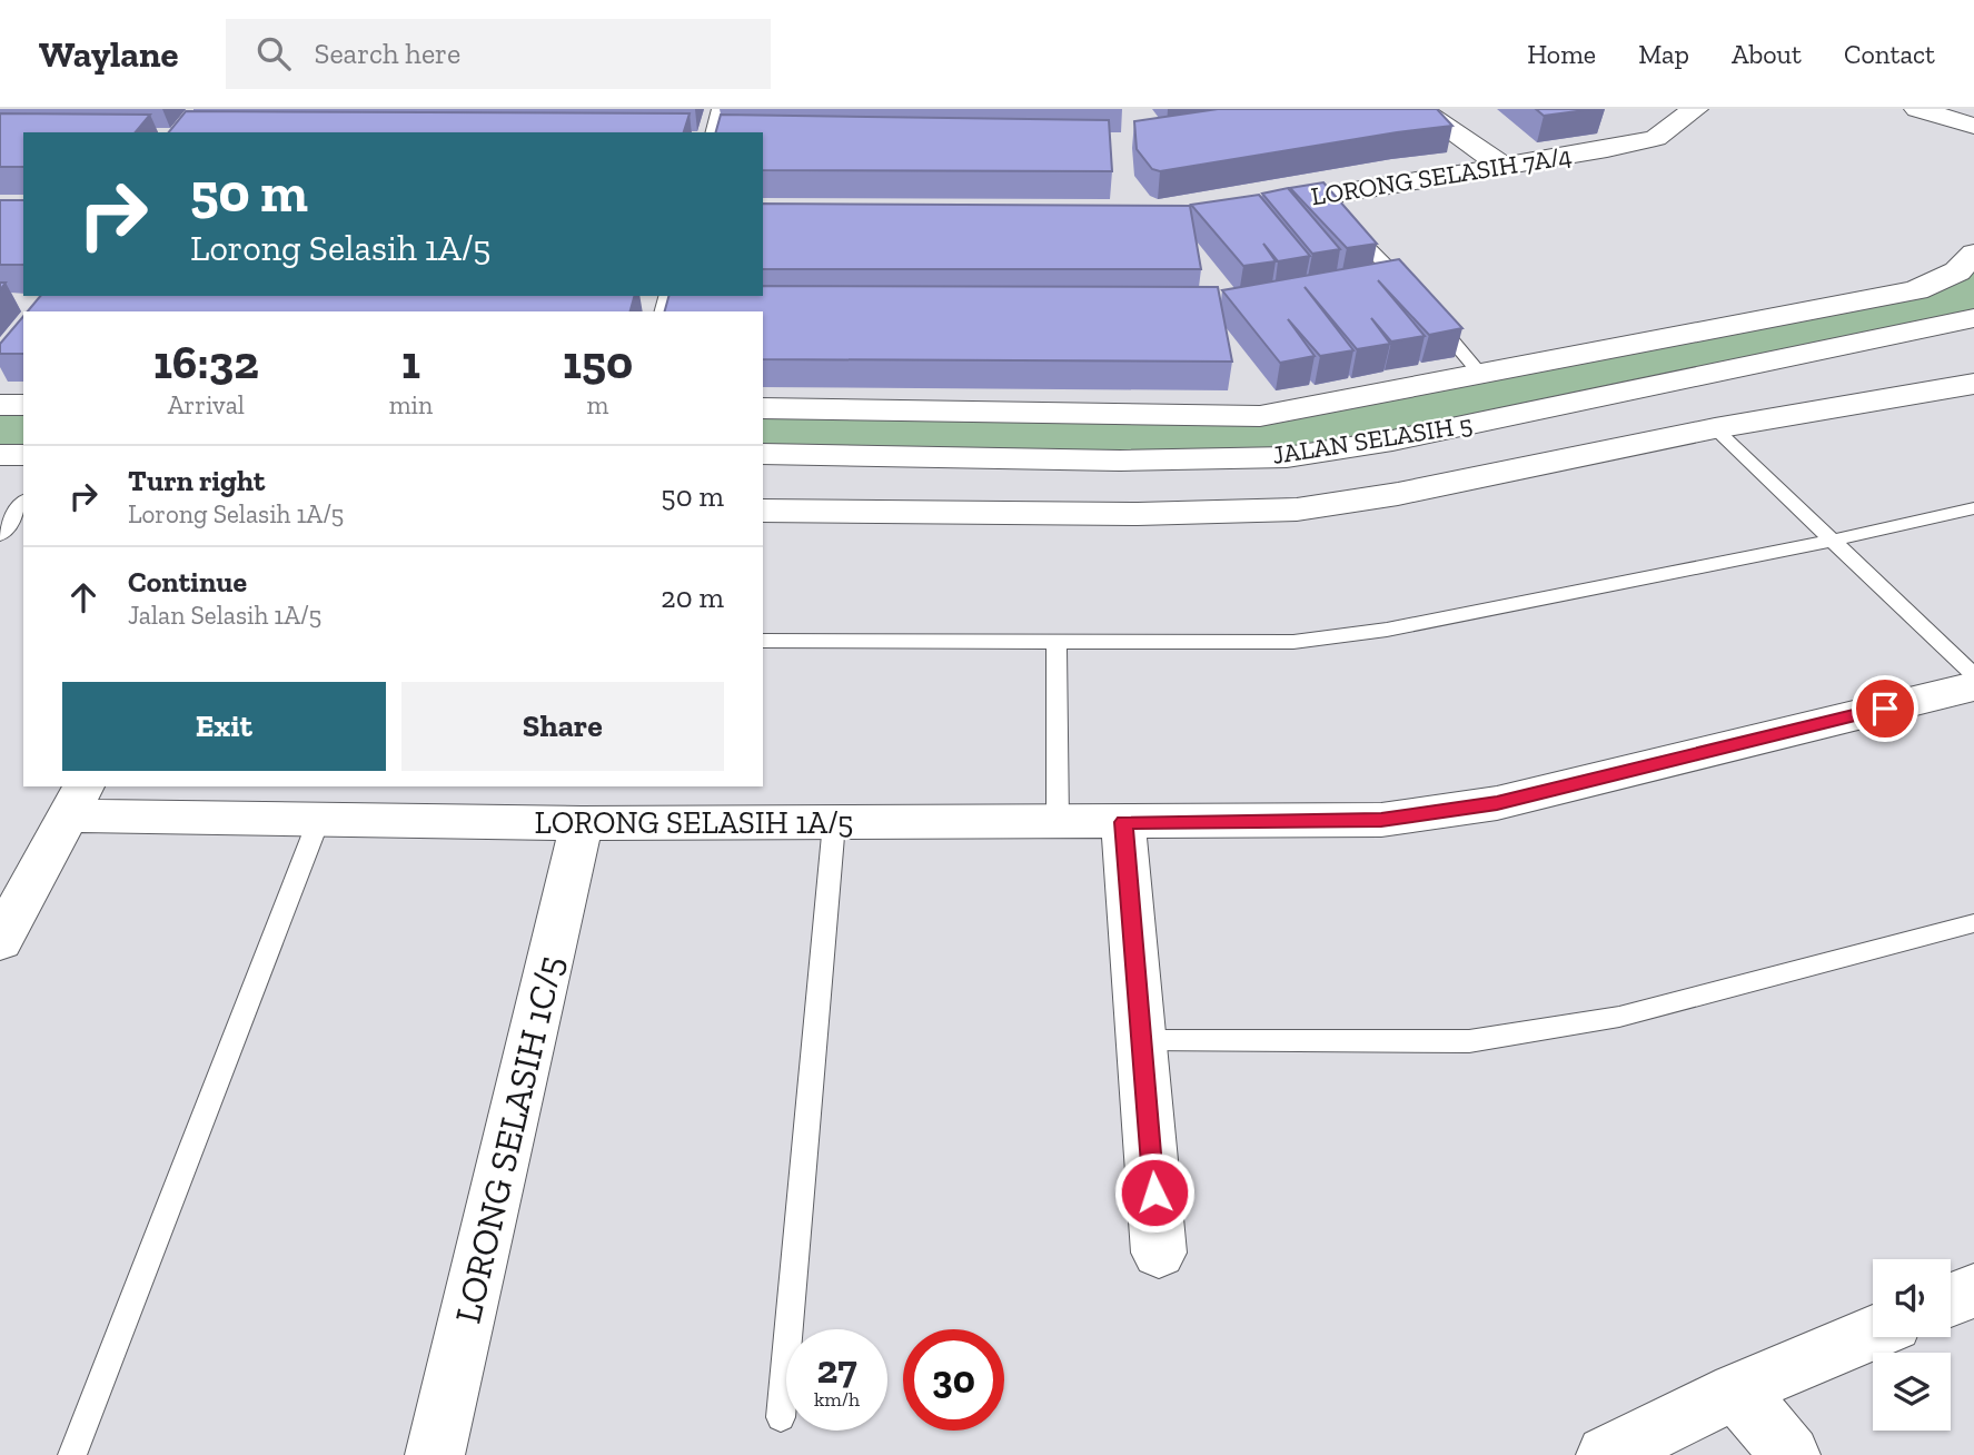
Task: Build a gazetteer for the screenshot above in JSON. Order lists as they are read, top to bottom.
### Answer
{
  "streets": {
    "street": [
      "LORONG SELASIH 7A/4",
      "JALAN SELASIH 5",
      "LORONG SELASIH 1A/5",
      "LORONG SELASIH 1C/5"
    ]
  },
  "crossings": [
    ["LORONG SELASIH 1A/5", "LORONG SELASIH 1C/5"]
  ],
  "page": {
    "header": "Waylane",
    "search": "Search here",
    "nav": [
      "Home",
      "Map",
      "About",
      "Contact"
    ],
    "turn": ["50 m", "Lorong Selasih 1A/5"],
    "eta": [
      "16:32",
      "Arrival",
      "1",
      "min",
      "150",
      "m"
    ],
    "list": [
      {
        "name": "Turn right",
        "note": "Lorong Selasih 1A/5",
        "value": "50 m"
      },
      {
        "name": "Continue",
        "note": "Jalan Selasih 1A/5",
        "value": "20 m"
      }
    ],
    "buttons": ["Exit", "Share"],
    "speed": "27 km/h",
    "limit": "30"
  }
}
